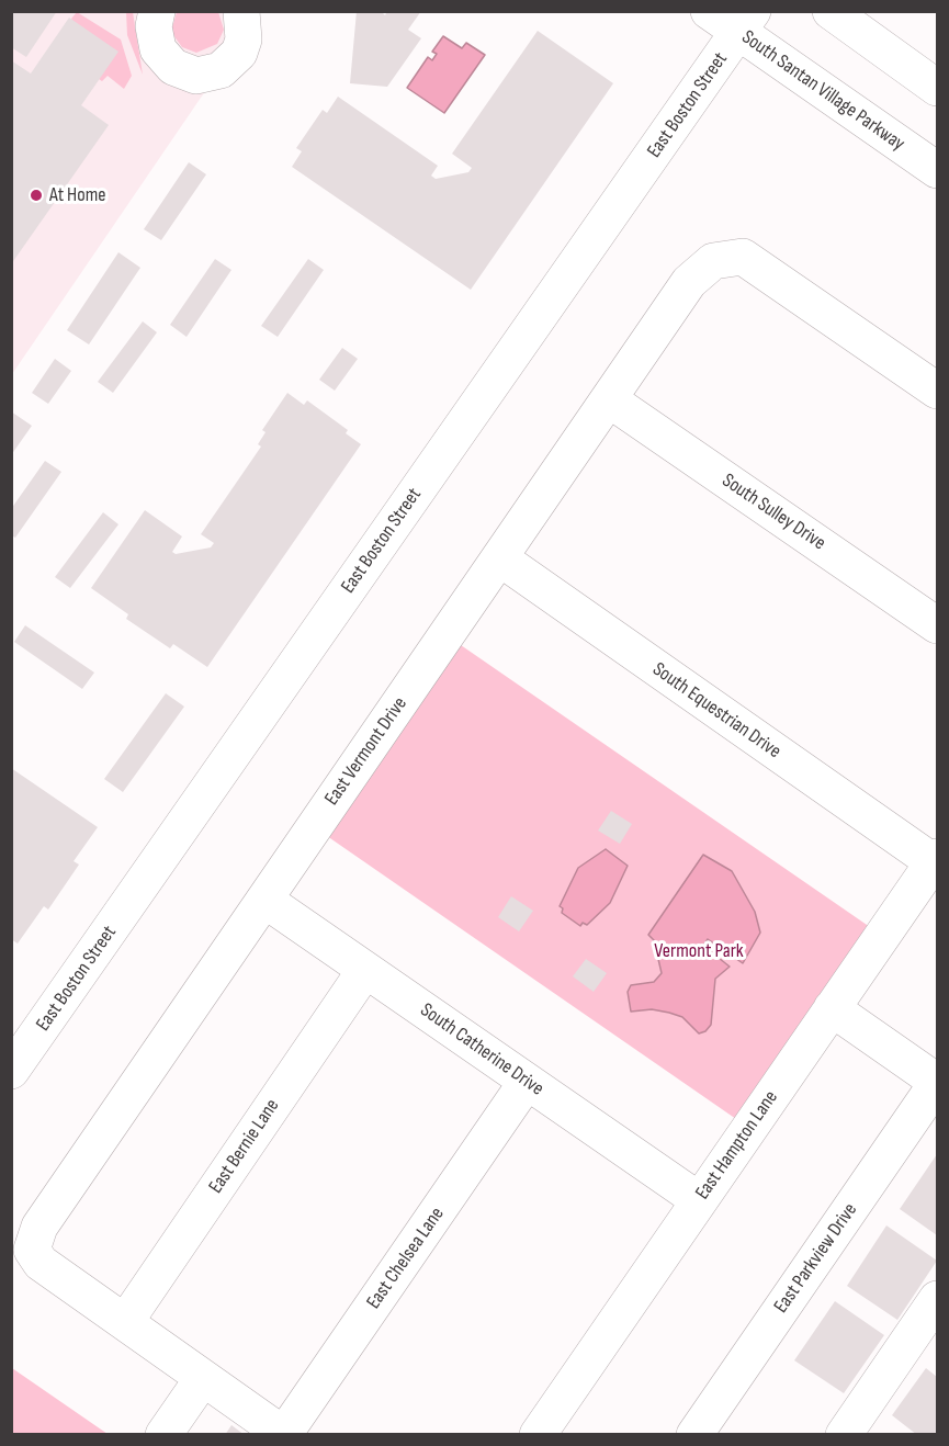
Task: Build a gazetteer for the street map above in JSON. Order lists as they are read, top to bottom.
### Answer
{
  "streets": {
    "street": [
      "South Santan Village Parkway",
      "East Boston Street",
      "South Sulley Drive",
      "South Equestrian Drive",
      "East Vermont Drive",
      "South Catherine Drive",
      "East Hampton Lane",
      "East Bernie Lane",
      "East Chelsea Lane",
      "East Parkview Drive"
    ]
  },
  "crossings": [
    ["South Santan Village Parkway", "East Boston Street"],
    ["South Sulley Drive", "East Vermont Drive"],
    ["South Equestrian Drive", "East Vermont Drive"],
    ["South Equestrian Drive", "East Hampton Lane"],
    ["East Vermont Drive", "South Catherine Drive"],
    ["East Vermont Drive", "East Bernie Lane"],
    ["South Catherine Drive", "East Hampton Lane"],
    ["South Catherine Drive", "East Bernie Lane"],
    ["South Catherine Drive", "East Chelsea Lane"]
  ],
  "parks": ["Vermont Park"],
  "places": ["At Home"]
}
